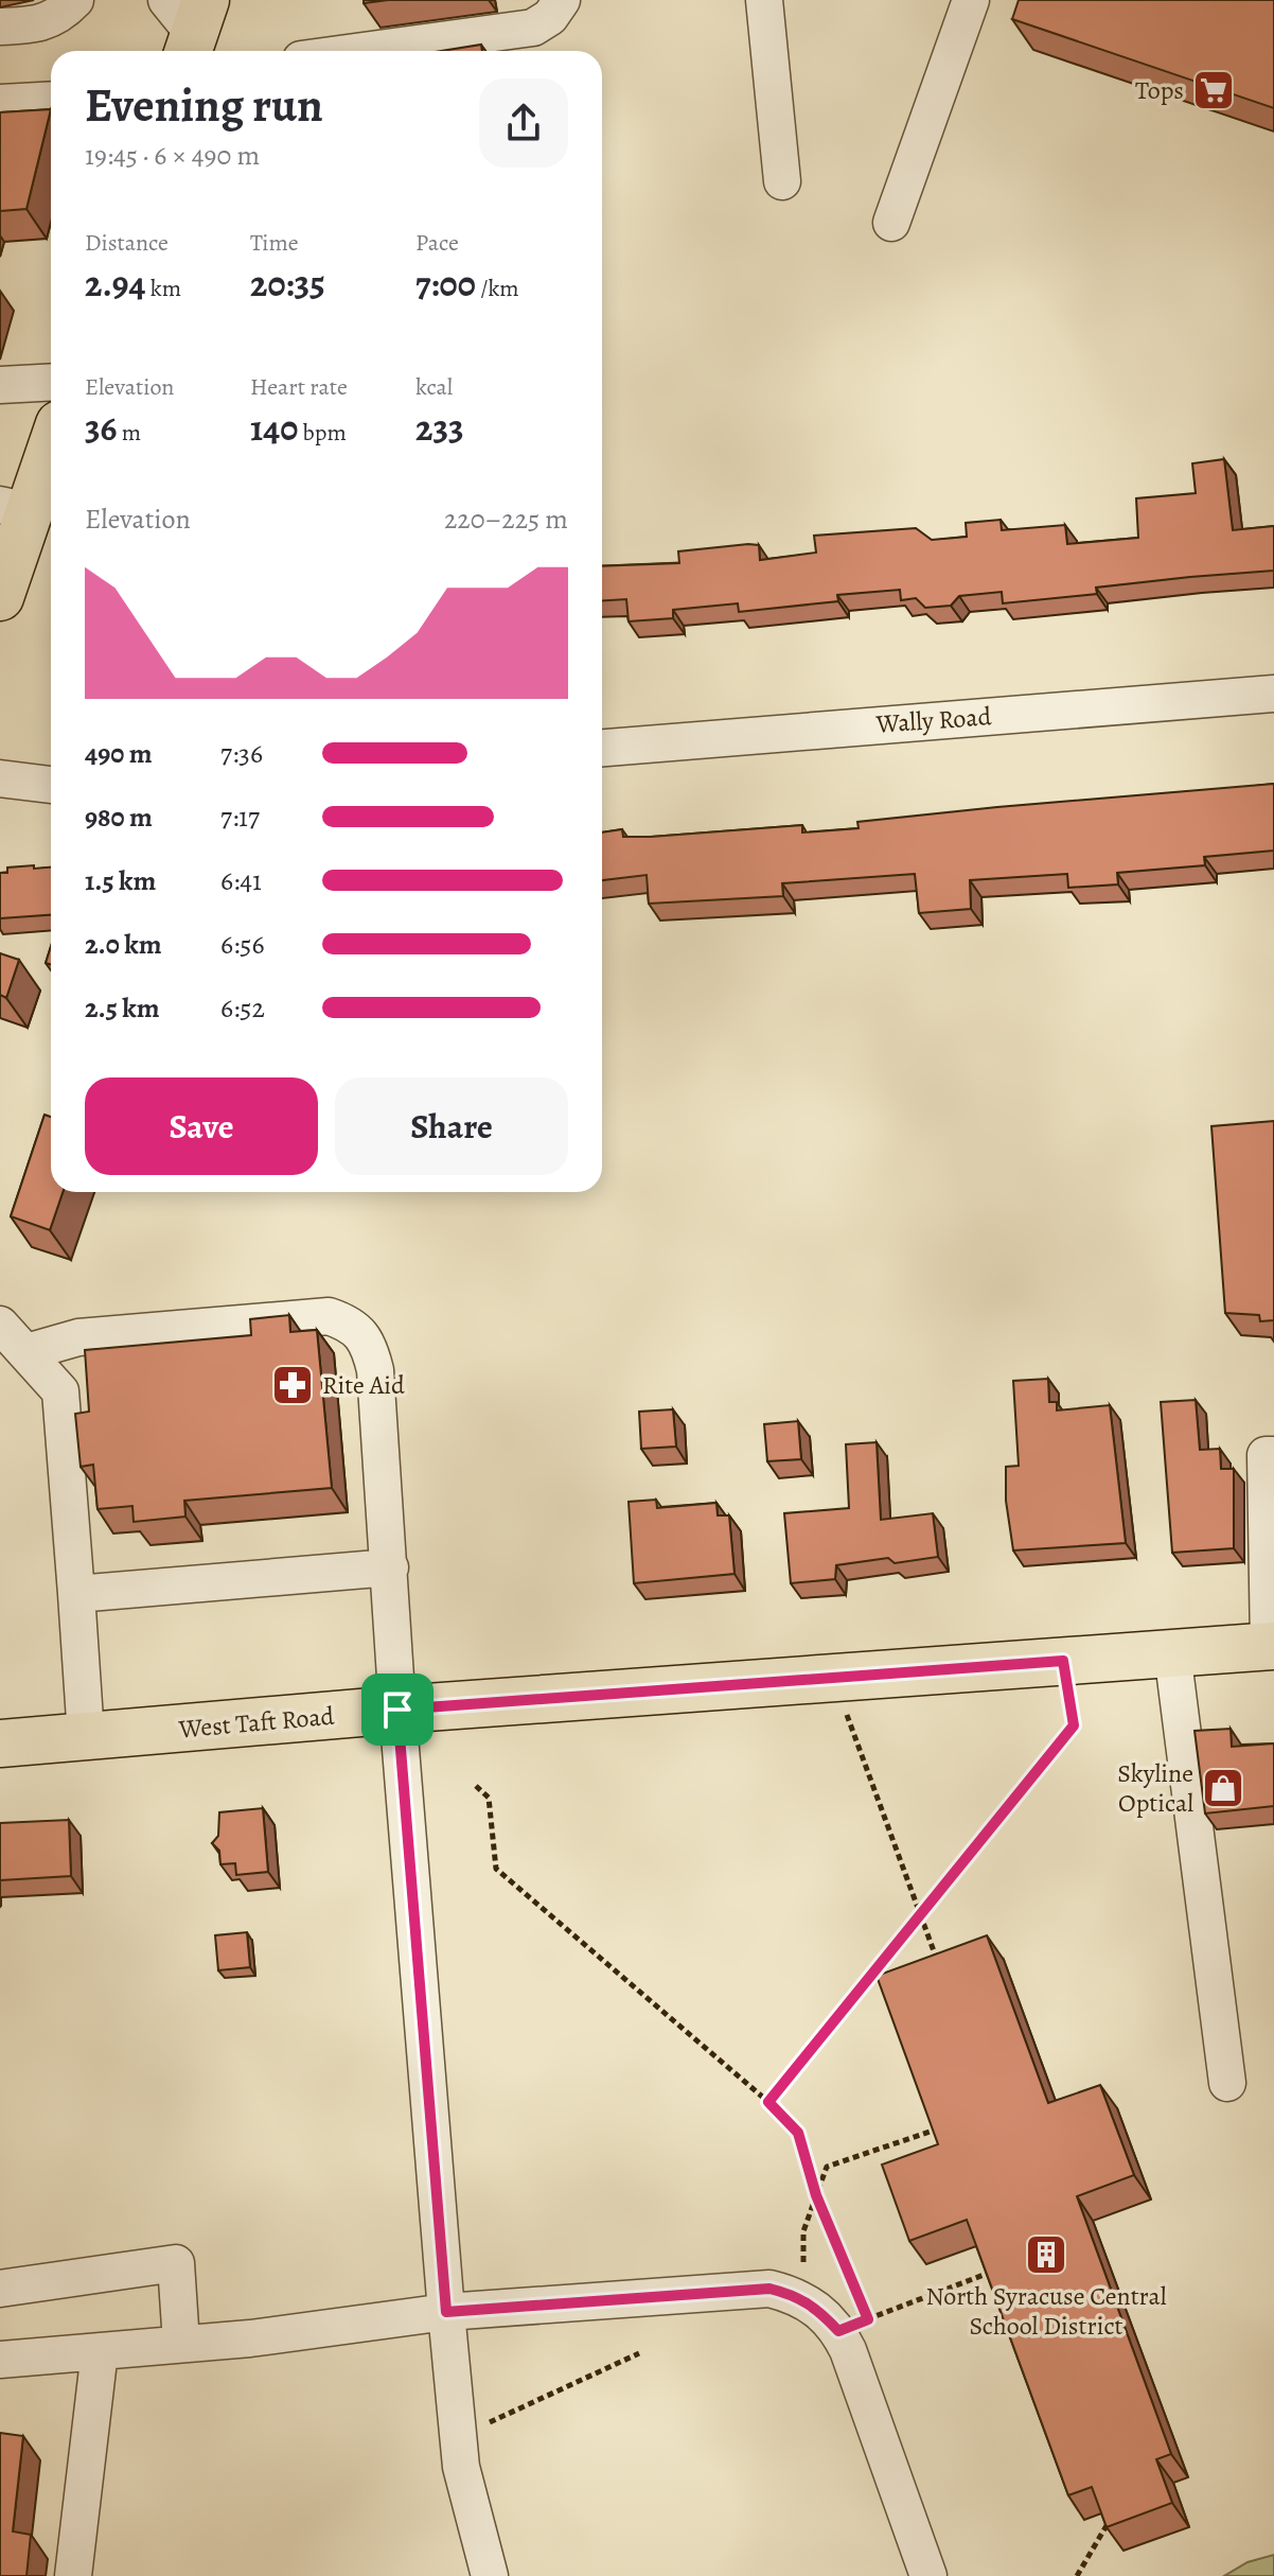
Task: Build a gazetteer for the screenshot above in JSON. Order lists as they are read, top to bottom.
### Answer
{
  "streets": {
    "main road": ["West Taft Road"],
    "street": ["Wally Road"]
  },
  "places": {
    "supermarket": ["Tops"],
    "pharmacy": ["Rite Aid"],
    "shop": ["Skyline Optical"],
    "building": ["North Syracuse Central School District"]
  },
  "page": {
    "heading": ["Evening run", "19:45 · 6 × 490 m"],
    "stats": [
      ["Distance", "2.94 km"],
      ["Time", "20:35"],
      ["Pace", "7:00 /km"],
      ["Elevation", "36 m"],
      ["Heart rate", "140 bpm"],
      ["kcal", "233"]
    ],
    "chart": ["Elevation", "220–225 m"],
    "list": [
      {
        "name": "490 m",
        "note": "7:36"
      },
      {
        "name": "980 m",
        "note": "7:17"
      },
      {
        "name": "1.5 km",
        "note": "6:41"
      },
      {
        "name": "2.0 km",
        "note": "6:56"
      },
      {
        "name": "2.5 km",
        "note": "6:52"
      }
    ],
    "buttons": ["Save", "Share"]
  }
}
